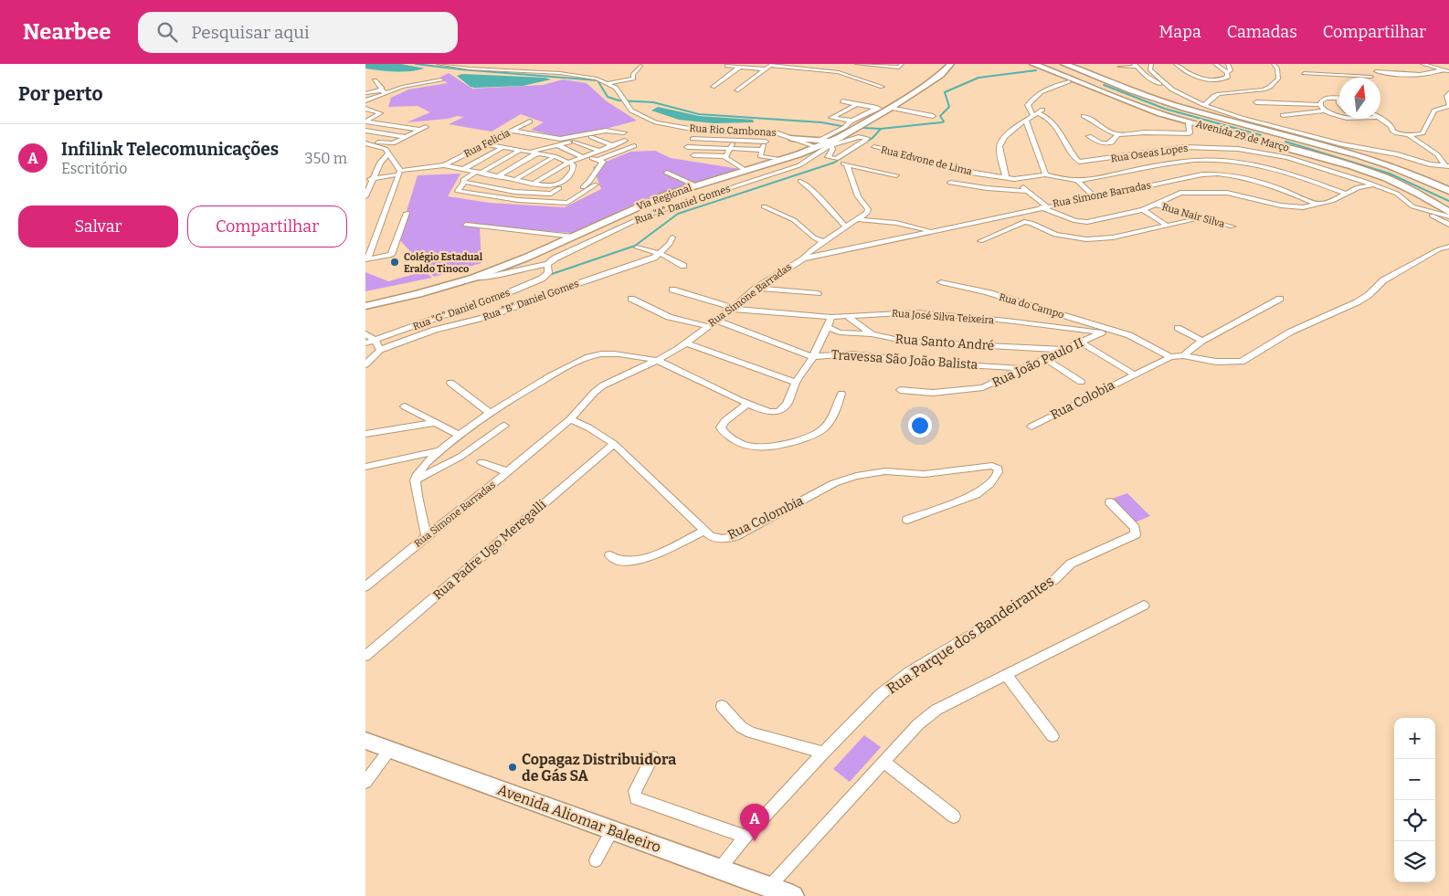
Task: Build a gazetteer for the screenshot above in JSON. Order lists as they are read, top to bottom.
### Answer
{
  "streets": {
    "main road": ["Avenida 29 de Março", "Via Regional", "Avenida Aliomar Baleeiro"],
    "street": [
      "Rua Rio Cambonas",
      "Rua Felicia",
      "Rua Oseas Lopes",
      "Rua Edvone de Lima",
      "Rua Simone Barradas",
      "Rua \"A\" Daniel Gomes",
      "Rua Nair Silva",
      "Rua \"B\" Daniel Gomes",
      "Rua do Campo",
      "Rua \"G\" Daniel Gomes",
      "Rua José Silva Teixeira",
      "Rua Santo André",
      "Travessa São João Balista",
      "Rua João Paulo II",
      "Rua Colobia",
      "Rua Colombia",
      "Rua Padre Ugo Meregalli",
      "Rua Parque dos Bandeirantes"
    ]
  },
  "crossings": [
    ["Rua Simone Barradas", "Rua José Silva Teixeira"],
    ["Rua Simone Barradas", "Rua Colombia"],
    ["Via Regional", "Rua \"A\" Daniel Gomes"],
    ["Rua \"A\" Daniel Gomes", "Rua \"G\" Daniel Gomes"],
    ["Rua do Campo", "Rua João Paulo II"],
    ["Rua do Campo", "Rua Colobia"],
    ["Rua José Silva Teixeira", "Rua João Paulo II"],
    ["Rua Santo André", "Rua João Paulo II"],
    ["Travessa São João Balista", "Rua João Paulo II"],
    ["Rua Colombia", "Rua Padre Ugo Meregalli"],
    ["Rua Parque dos Bandeirantes", "Avenida Aliomar Baleeiro"]
  ],
  "places": ["Colégio Estadual Eraldo Tinoco", "Copagaz Distribuidora de Gás SA"],
  "north": "top",
  "page": {
    "header": "Nearbee",
    "search": "Pesquisar aqui",
    "nav": ["Mapa", "Camadas", "Compartilhar"],
    "heading": "Por perto",
    "list": [
      {
        "mark": "A",
        "name": "Infilink Telecomunicações",
        "note": "Escritório",
        "value": "350 m"
      }
    ],
    "buttons": ["Salvar", "Compartilhar"],
    "map_buttons": ["+", "−"],
    "pins": "A"
  }
}
